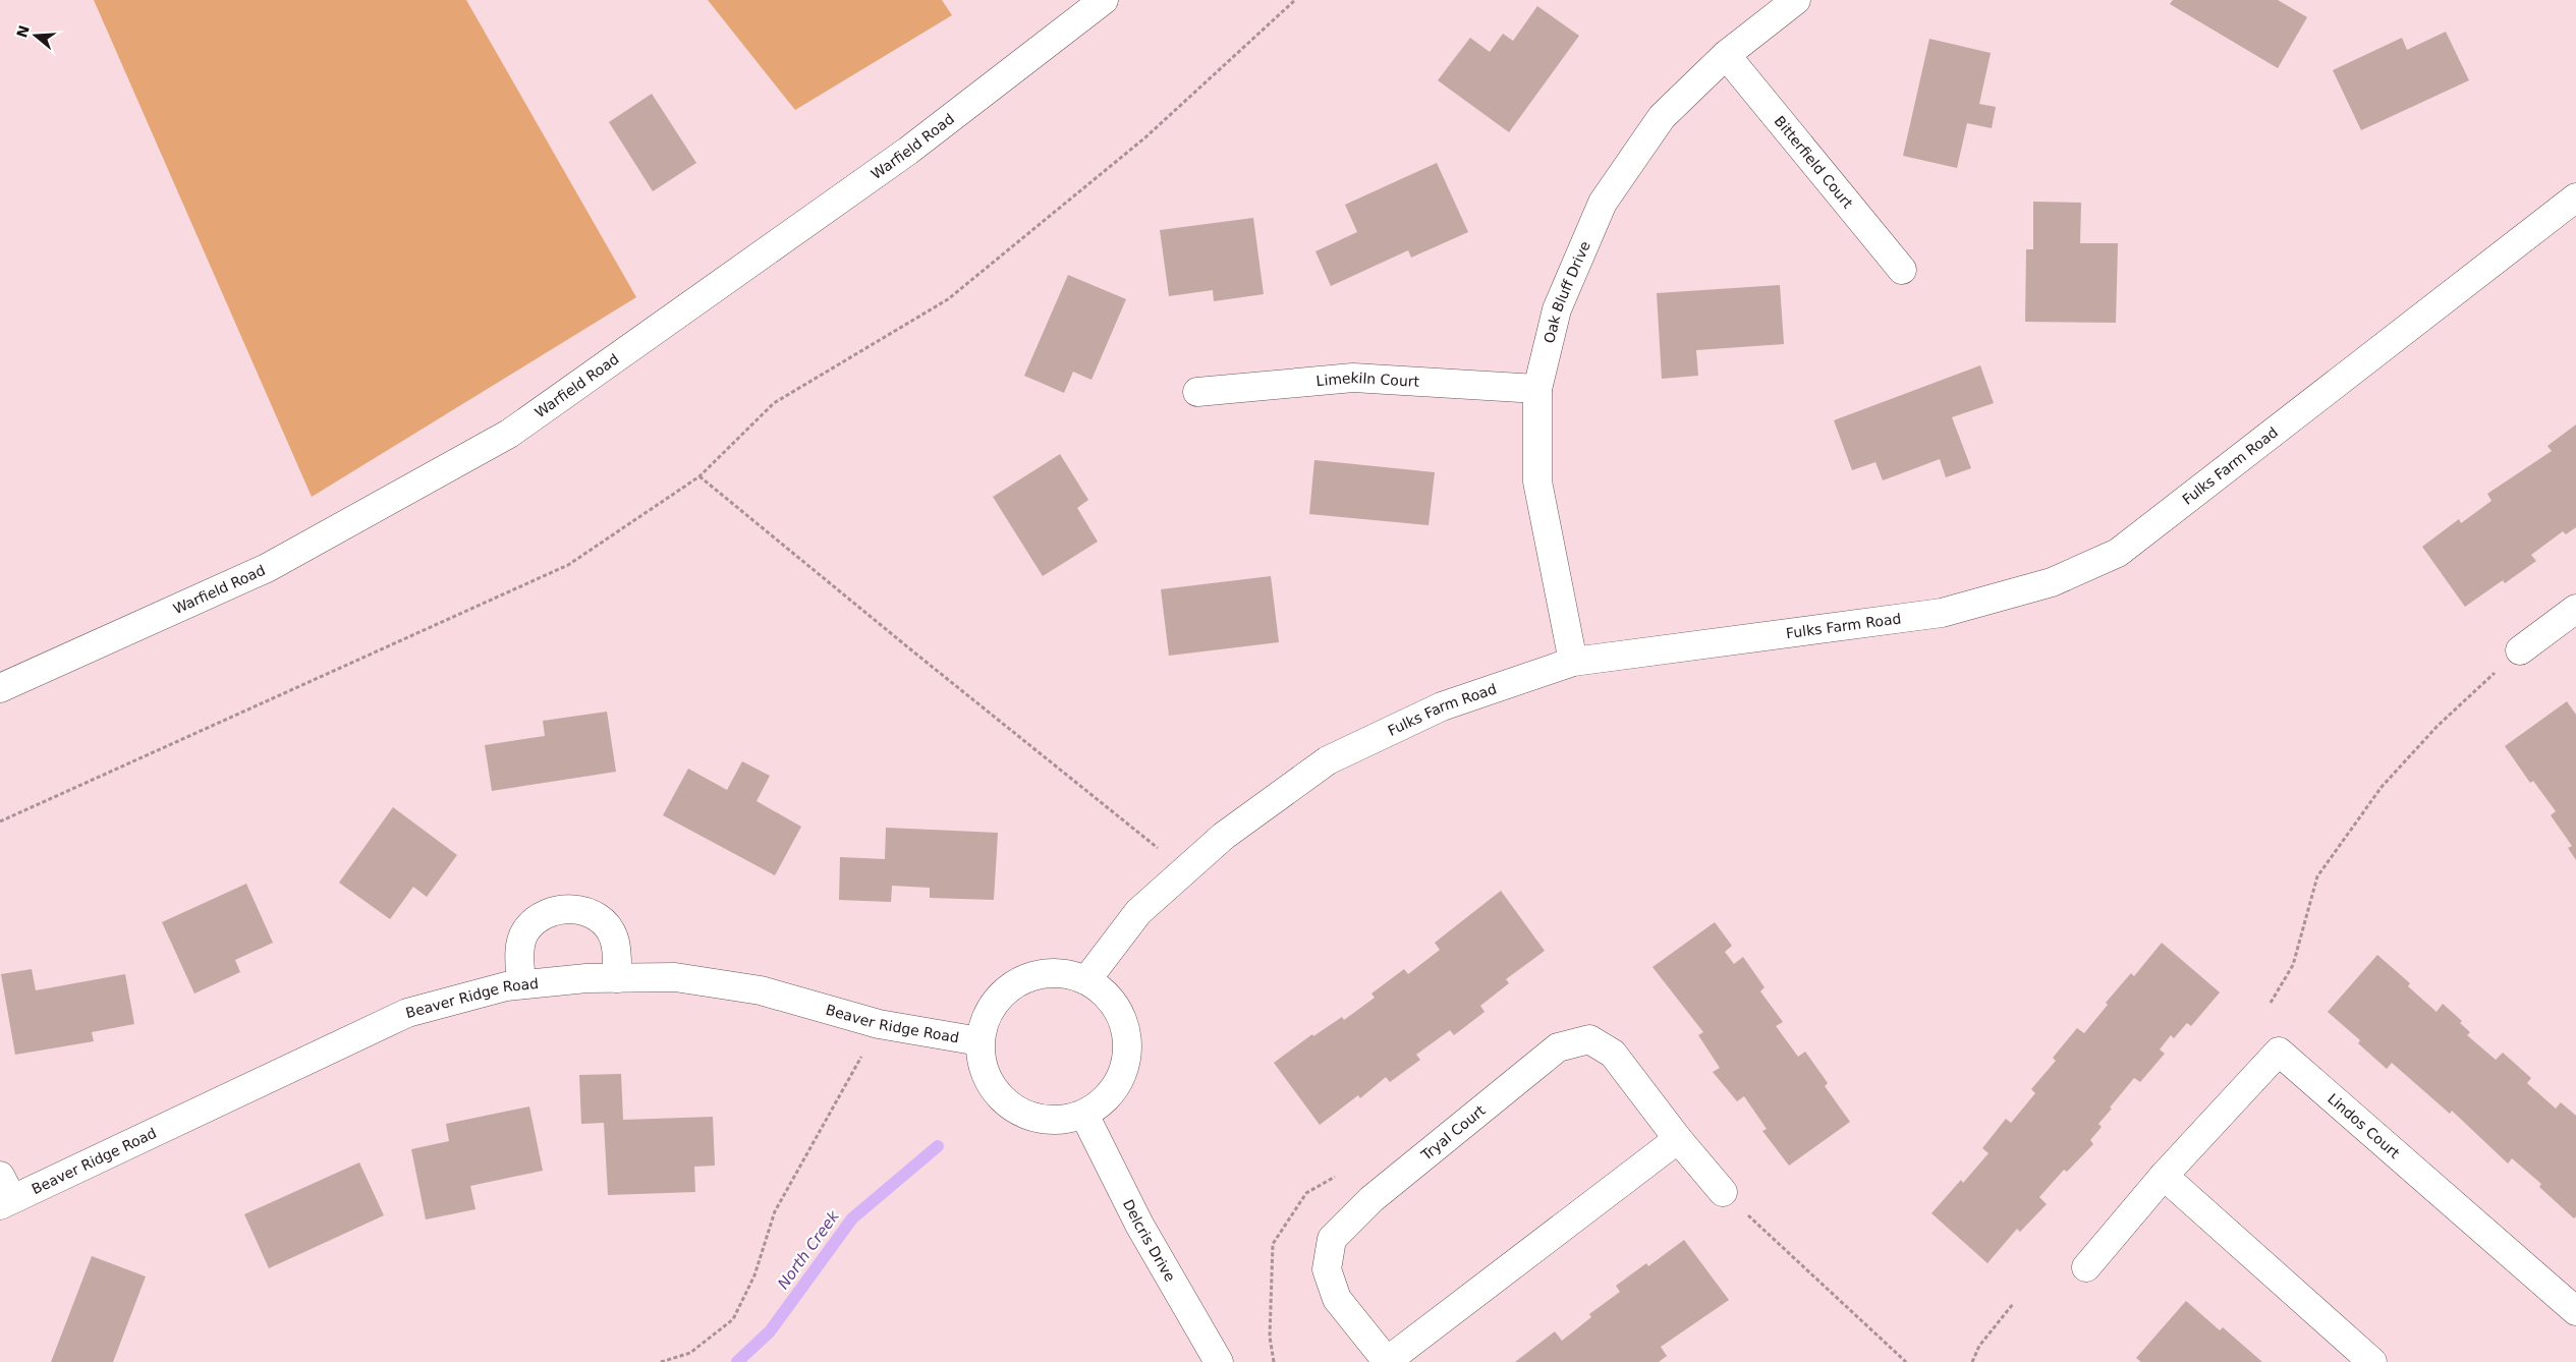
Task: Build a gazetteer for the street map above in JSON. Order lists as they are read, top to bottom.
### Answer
{
  "streets": {
    "street": [
      "Warfield Road",
      "Bitterfield Court",
      "Oak Bluff Drive",
      "Limekiln Court",
      "Fulks Farm Road",
      "Beaver Ridge Road",
      "Lindos Court",
      "Tryal Court",
      "Delcris Drive"
    ]
  },
  "crossings": [
    ["Bitterfield Court", "Oak Bluff Drive"],
    ["Oak Bluff Drive", "Limekiln Court"],
    ["Oak Bluff Drive", "Fulks Farm Road"],
    ["Fulks Farm Road", "Beaver Ridge Road"],
    ["Fulks Farm Road", "Delcris Drive"],
    ["Beaver Ridge Road", "Delcris Drive"]
  ],
  "water": ["North Creek"],
  "north": "left"
}
